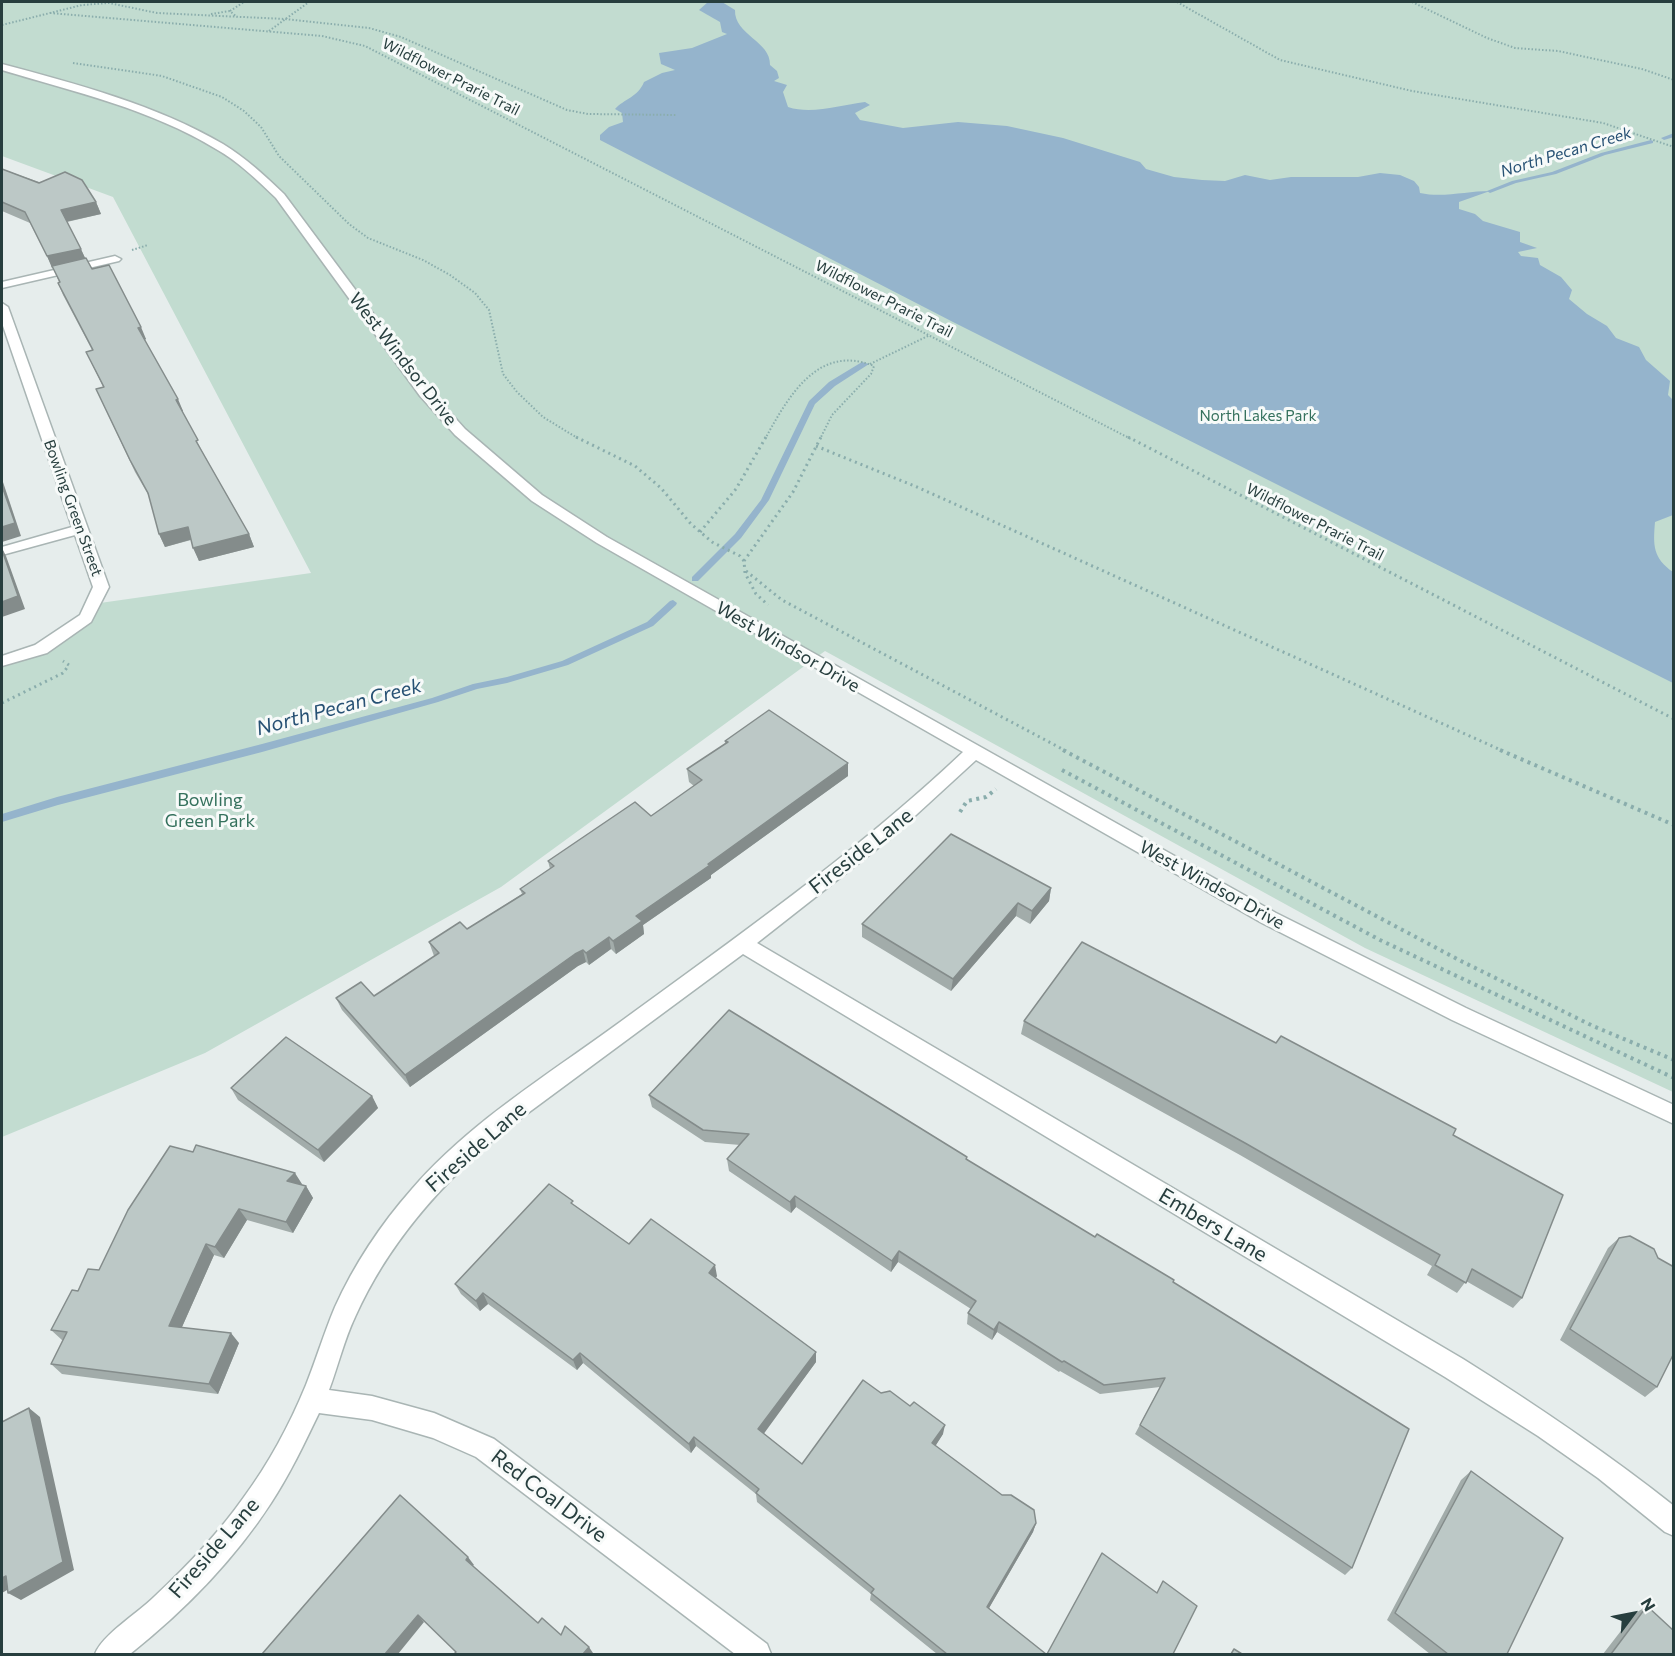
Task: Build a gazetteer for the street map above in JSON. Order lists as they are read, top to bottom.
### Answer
{
  "streets": {
    "street": [
      "West Windsor Drive",
      "Bowling Green Street",
      "Fireside Lane",
      "Embers Lane",
      "Red Coal Drive"
    ],
    "path": ["Wildflower Prarie Trail"]
  },
  "crossings": [
    ["West Windsor Drive", "Fireside Lane"],
    ["Fireside Lane", "Embers Lane"],
    ["Fireside Lane", "Red Coal Drive"]
  ],
  "water": ["North Pecan Creek"],
  "parks": ["North Lakes Park", "Bowling Green Park"],
  "north": "top right"
}
